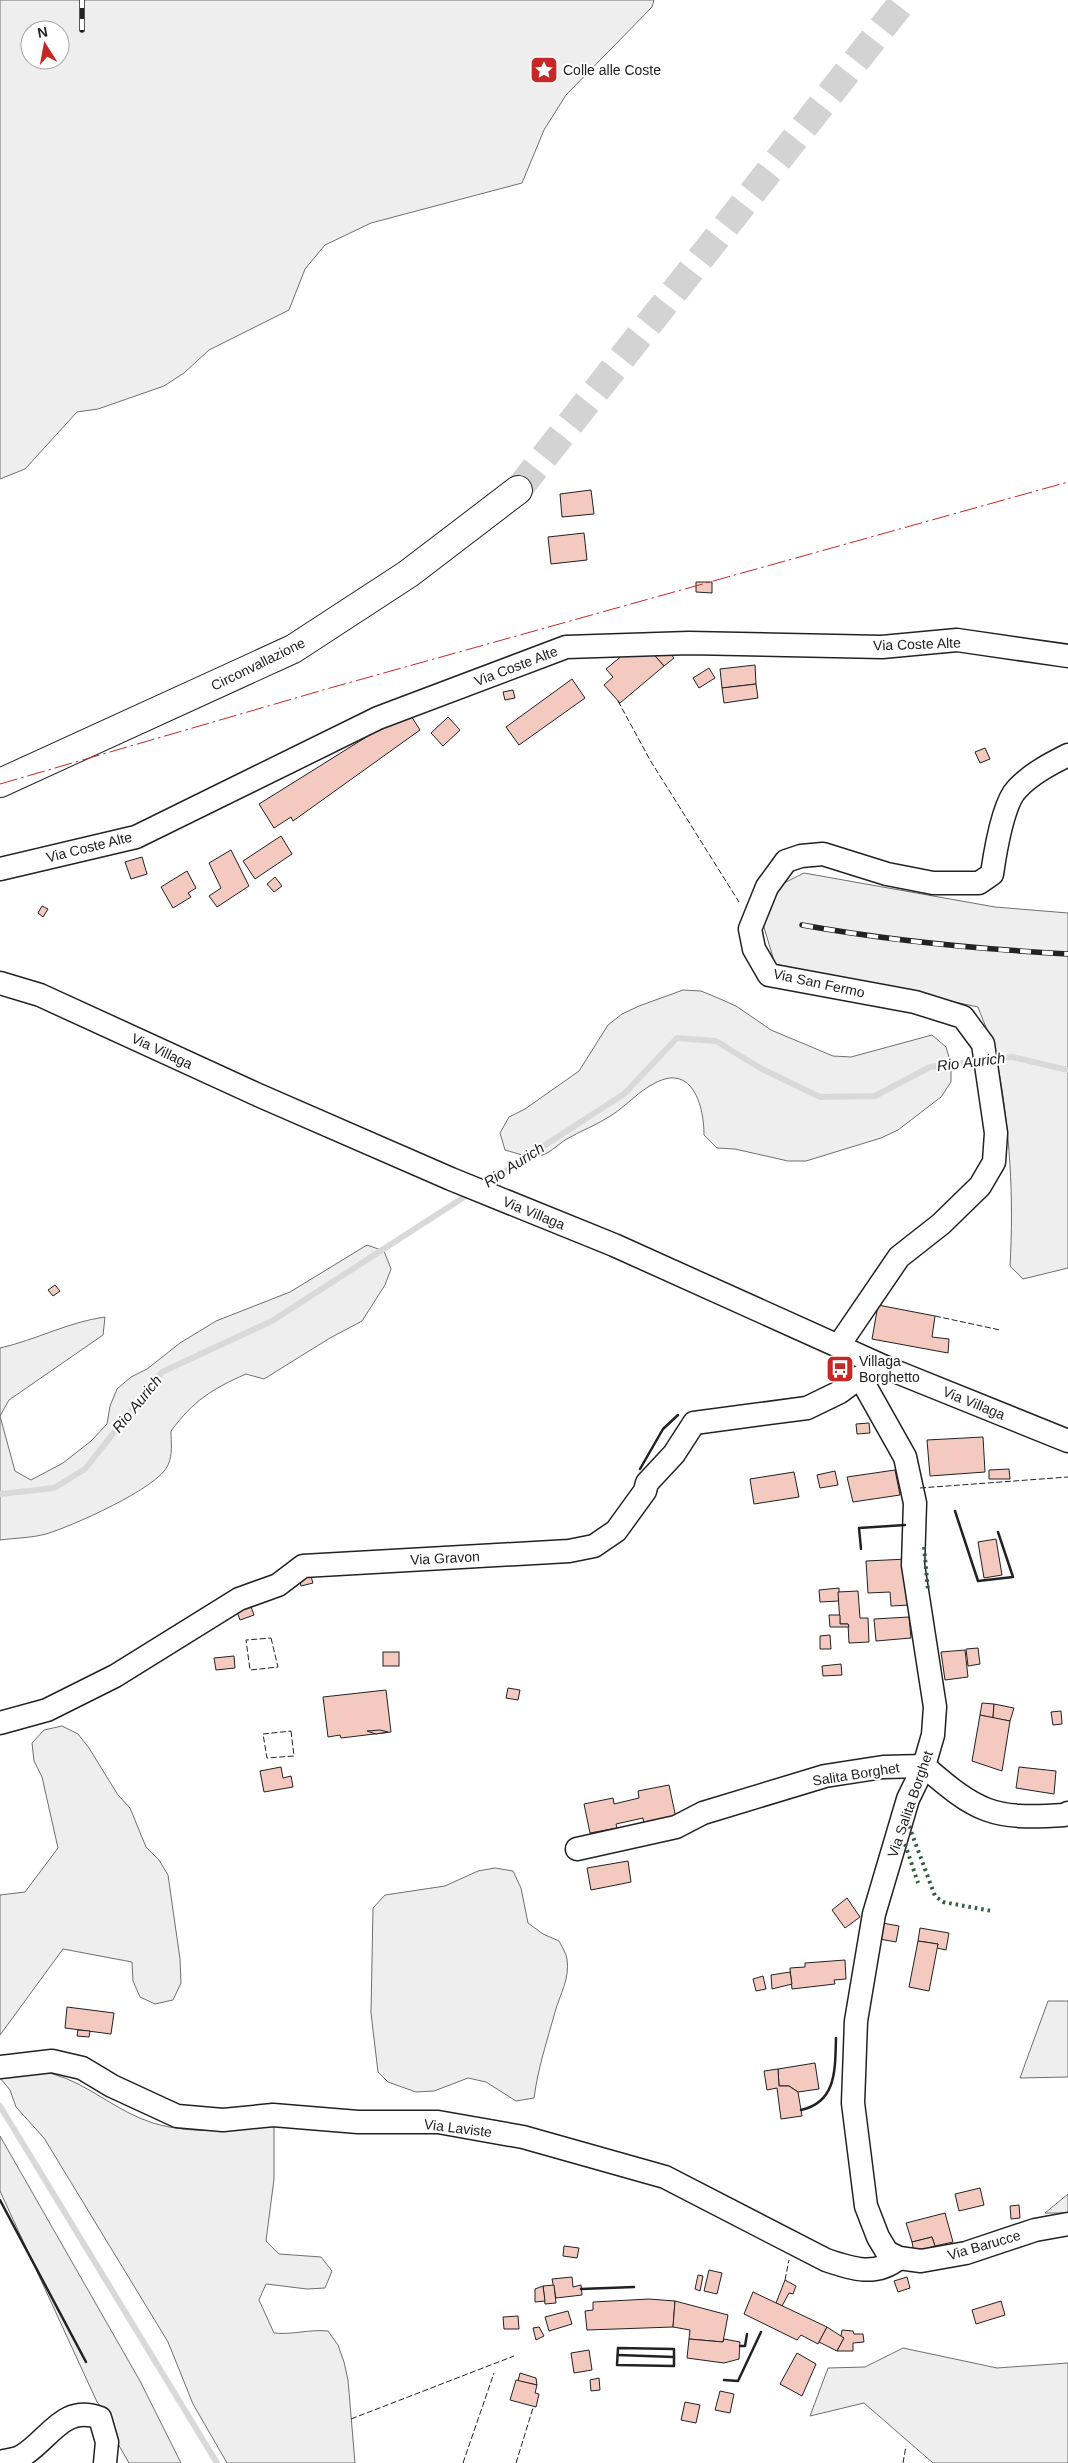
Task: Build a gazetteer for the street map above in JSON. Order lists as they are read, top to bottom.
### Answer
{
  "streets": {
    "highway": ["Circonvallazione"],
    "street": [
      "Via Coste Alte",
      "Via San Fermo",
      "Via Villaga",
      "Via Gravon",
      "Salita Borghet",
      "Via Salita Borghet",
      "Via Laviste",
      "Via Barucce"
    ]
  },
  "crossings": [
    ["Via San Fermo", "Via Villaga"],
    ["Via Gravon", "Via Salita Borghet"],
    ["Salita Borghet", "Via Salita Borghet"],
    ["Via Salita Borghet", "Via Laviste"],
    ["Via Salita Borghet", "Via Barucce"],
    ["Via Laviste", "Via Barucce"]
  ],
  "water": ["Rio Aurich"],
  "places": {
    "place": ["Colle alle Coste"],
    "bus stop": ["Villaga Borghetto"]
  },
  "north": "top"
}
